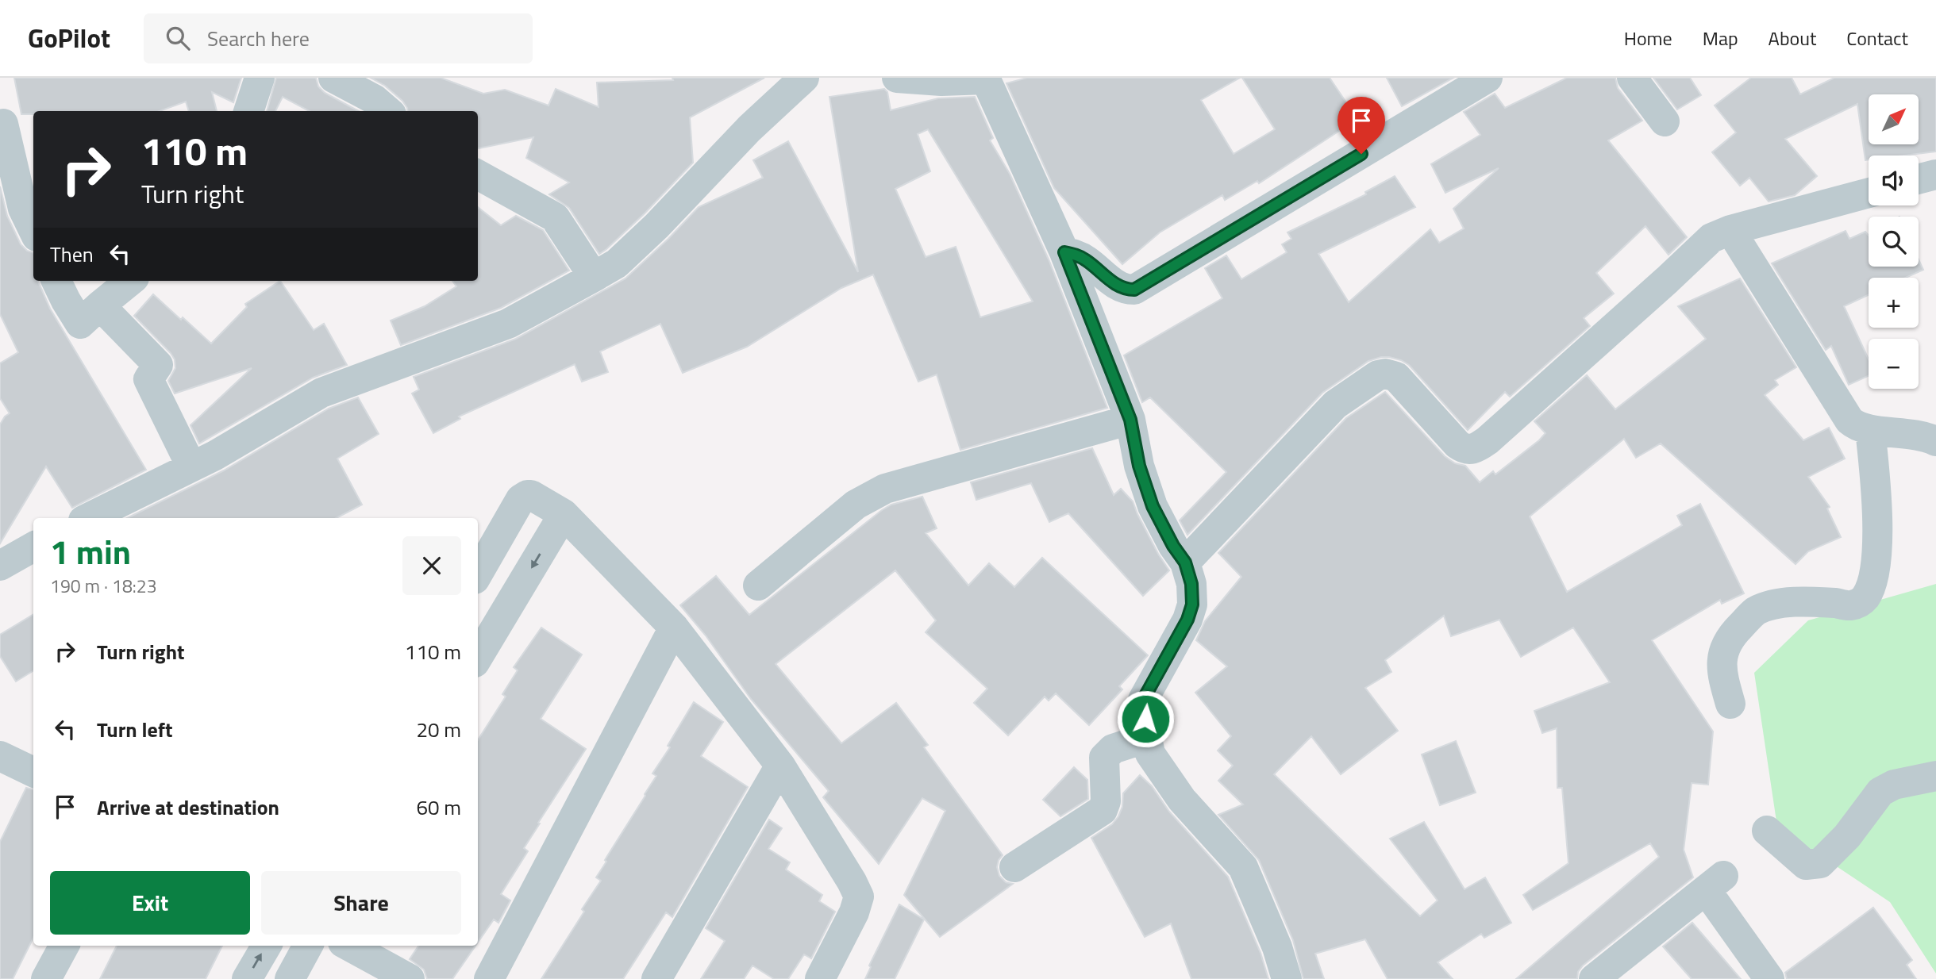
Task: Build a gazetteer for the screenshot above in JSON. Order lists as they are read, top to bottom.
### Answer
{
  "north": "top right",
  "page": {
    "header": "GoPilot",
    "search": "Search here",
    "nav": [
      "Home",
      "Map",
      "About",
      "Contact"
    ],
    "map_buttons": ["+", "−"],
    "turn": ["110 m", "Turn right"],
    "then": "Then",
    "heading": ["1 min", "190 m · 18:23"],
    "list": [
      {
        "name": "Turn right",
        "value": "110 m"
      },
      {
        "name": "Turn left",
        "value": "20 m"
      },
      {
        "name": "Arrive at destination",
        "value": "60 m"
      }
    ],
    "buttons": ["Exit", "Share"]
  }
}
